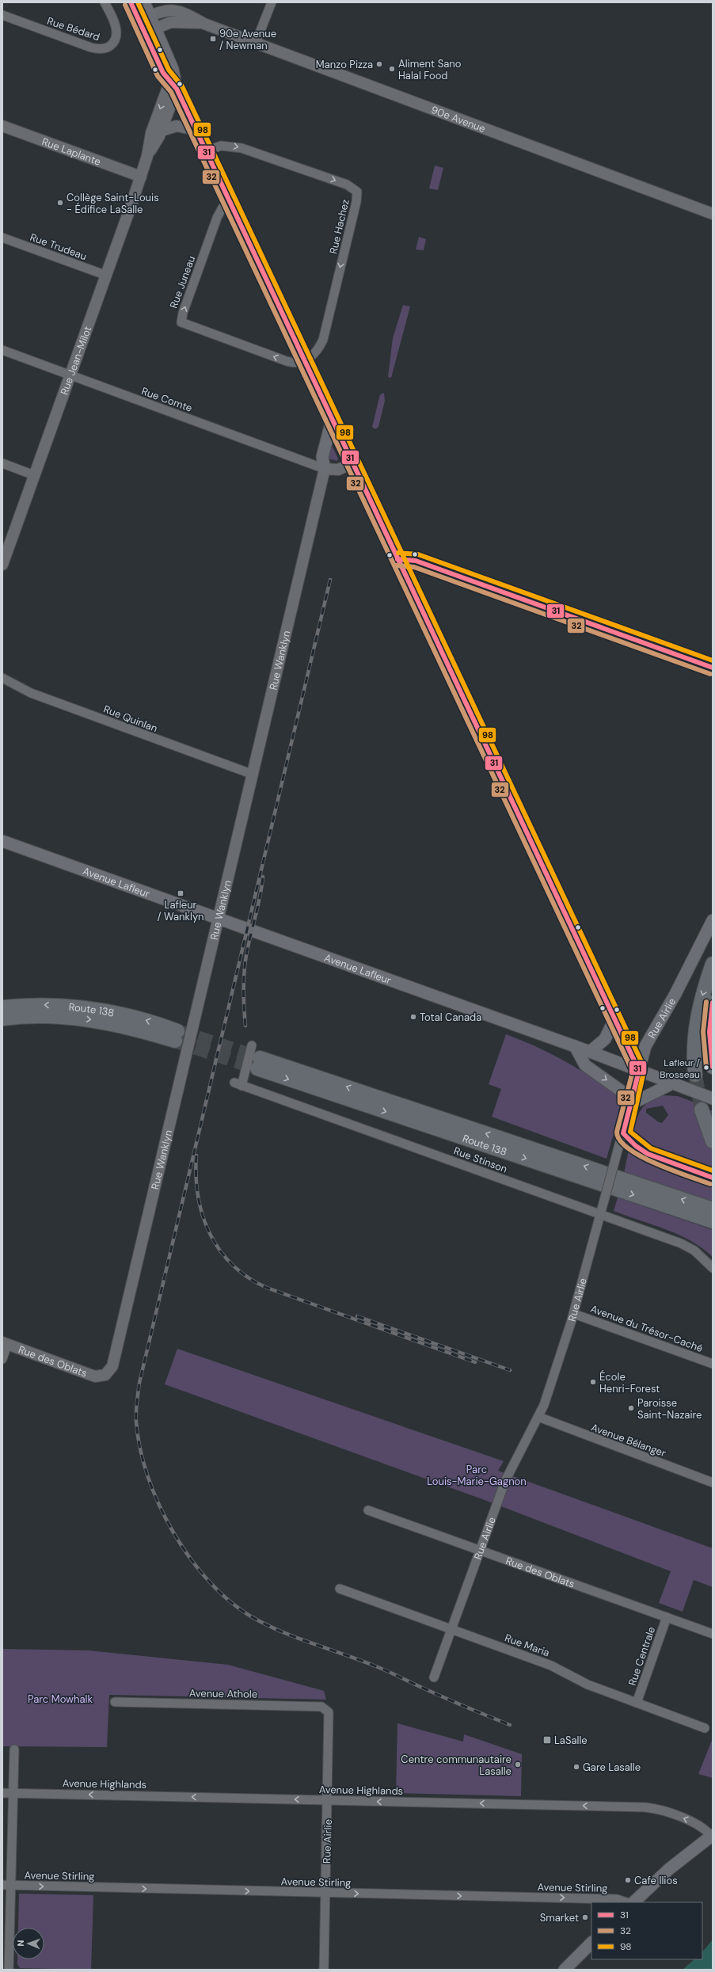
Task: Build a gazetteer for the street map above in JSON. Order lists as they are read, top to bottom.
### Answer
{
  "streets": {
    "highway": ["Route 138"],
    "main road": ["Avenue Lafleur", "Rue Airlie"],
    "street": [
      "Rue Bédard",
      "90e Avenue",
      "Rue Laplante",
      "Rue Hachez",
      "Rue Trudeau",
      "Rue Juneau",
      "Rue Jean-Milot",
      "Rue Comte",
      "Rue Wanklyn",
      "Rue Quinlan",
      "Rue Stinson",
      "Avenue du Trésor-Caché",
      "Rue des Oblats",
      "Avenue Bélanger",
      "Rue Maria",
      "Rue Centrale",
      "Avenue Athole",
      "Avenue Highlands",
      "Avenue Stirling"
    ]
  },
  "crossings": [
    ["Rue Laplante", "Rue Jean-Milot"],
    ["Rue Hachez", "Rue Juneau"],
    ["Rue Trudeau", "Rue Jean-Milot"],
    ["Rue Jean-Milot", "Rue Comte"],
    ["Rue Comte", "Rue Wanklyn"],
    ["Rue Wanklyn", "Rue Quinlan"],
    ["Rue Wanklyn", "Avenue Lafleur"],
    ["Rue Wanklyn", "Rue des Oblats"],
    ["Avenue Lafleur", "Rue Airlie"],
    ["Rue Airlie", "Rue Stinson"],
    ["Rue Airlie", "Avenue du Trésor-Caché"],
    ["Rue Airlie", "Rue des Oblats"],
    ["Rue Airlie", "Avenue Bélanger"],
    ["Rue Airlie", "Rue Maria"],
    ["Rue Airlie", "Avenue Athole"],
    ["Rue Airlie", "Avenue Highlands"],
    ["Rue Airlie", "Avenue Stirling"],
    ["Rue des Oblats", "Rue Centrale"],
    ["Rue Maria", "Rue Centrale"]
  ],
  "one_way": ["Avenue Highlands", "Avenue Stirling"],
  "parks": ["Parc Louis-Marie-Gagnon", "Parc Mowhalk"],
  "places": {
    "transit": ["90e Avenue / Newman", "Lafleur / Wanklyn", "LaSalle"],
    "other": [
      "Manzo Pizza",
      "Aliment Sano Halal Food",
      "Collège Saint-Louis - Édifice LaSalle",
      "Total Canada",
      "Lafleur / Brosseau",
      "École Henri-Forest",
      "Paroisse Saint-Nazaire",
      "Centre communautaire Lasalle",
      "Gare Lasalle",
      "Cafe Ilios",
      "Smarket"
    ]
  },
  "lines": ["transit line 31", "transit line 98", "transit line 32"],
  "legend": ["31", "32", "98"],
  "north": "left"
}
